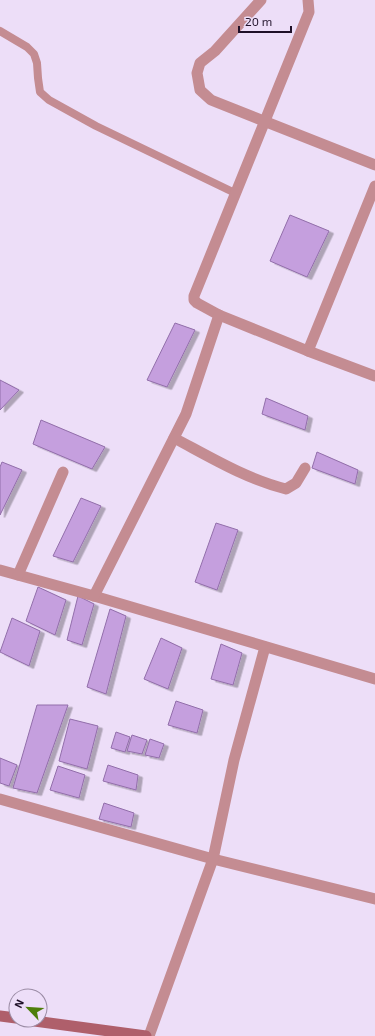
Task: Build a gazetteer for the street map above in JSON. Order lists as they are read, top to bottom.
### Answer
{
  "scale_bar": "20 m",
  "north": "top left"
}
